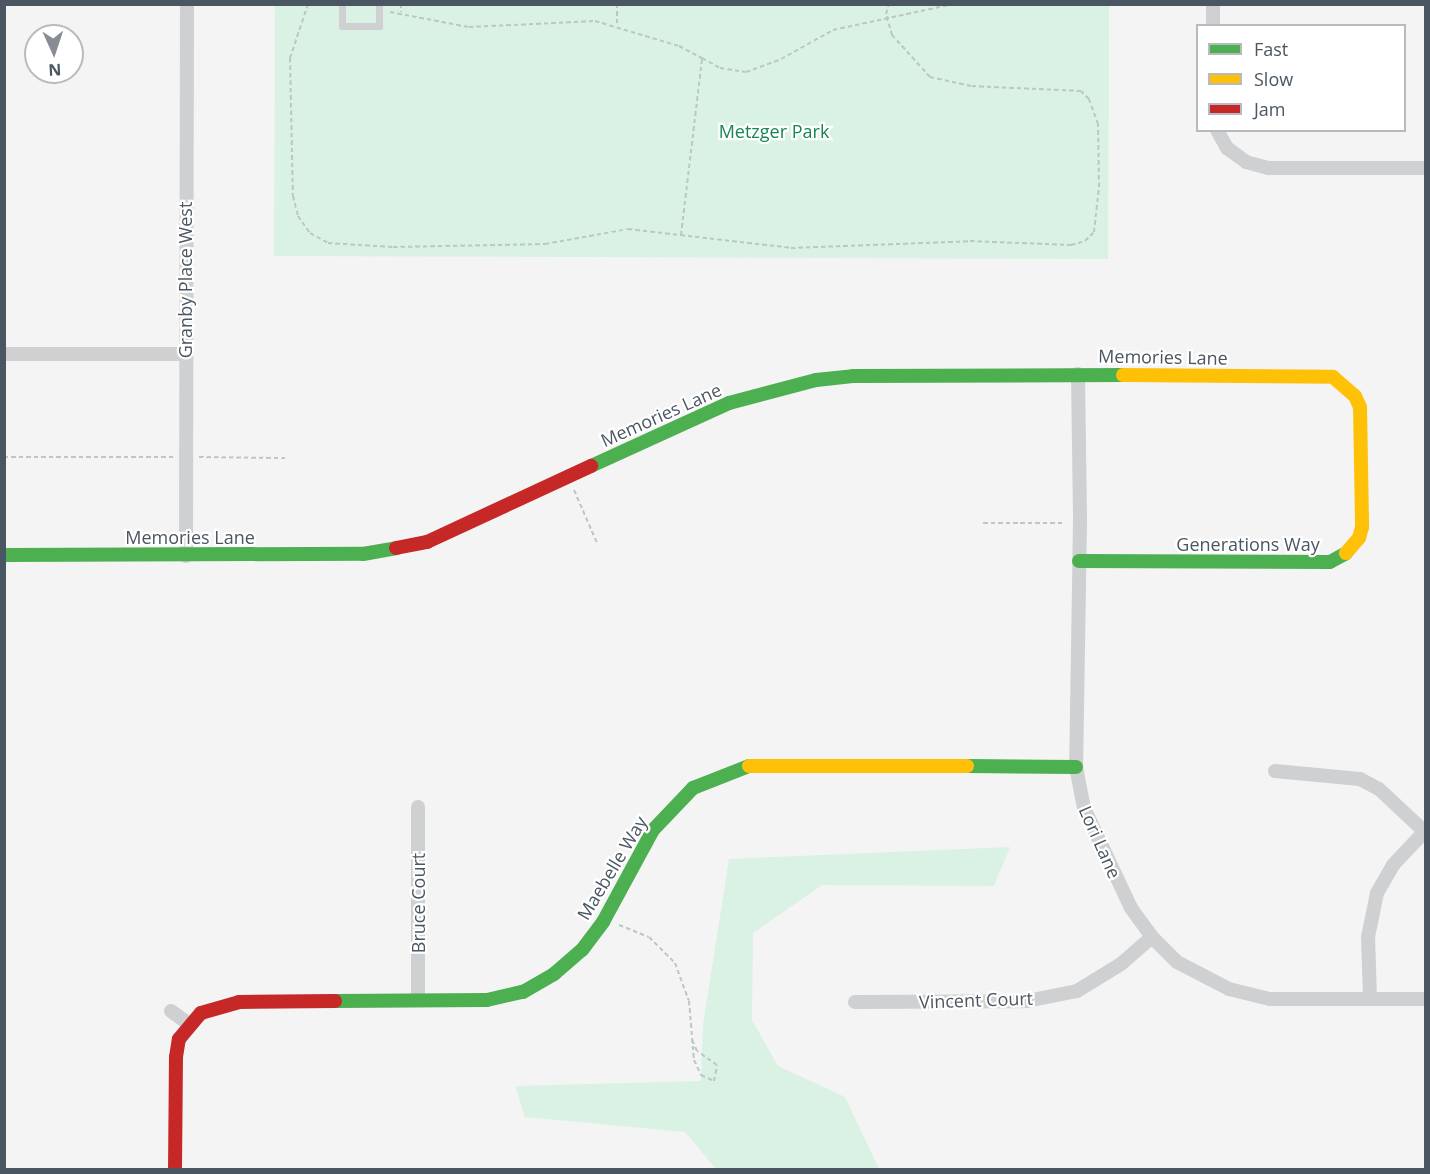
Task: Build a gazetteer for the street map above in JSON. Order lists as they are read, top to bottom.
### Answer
{
  "streets": {
    "street": [
      "Granby Place West",
      "Memories Lane",
      "Generations Way",
      "Lori Lane",
      "Maebelle Way",
      "Bruce Court",
      "Vincent Court"
    ]
  },
  "crossings": [
    ["Granby Place West", "Memories Lane"],
    ["Memories Lane", "Generations Way"],
    ["Memories Lane", "Lori Lane"],
    ["Generations Way", "Lori Lane"],
    ["Lori Lane", "Maebelle Way"],
    ["Lori Lane", "Vincent Court"],
    ["Maebelle Way", "Bruce Court"]
  ],
  "parks": ["Metzger Park"],
  "legend": ["Fast", "Slow", "Jam"],
  "north": "bottom"
}
